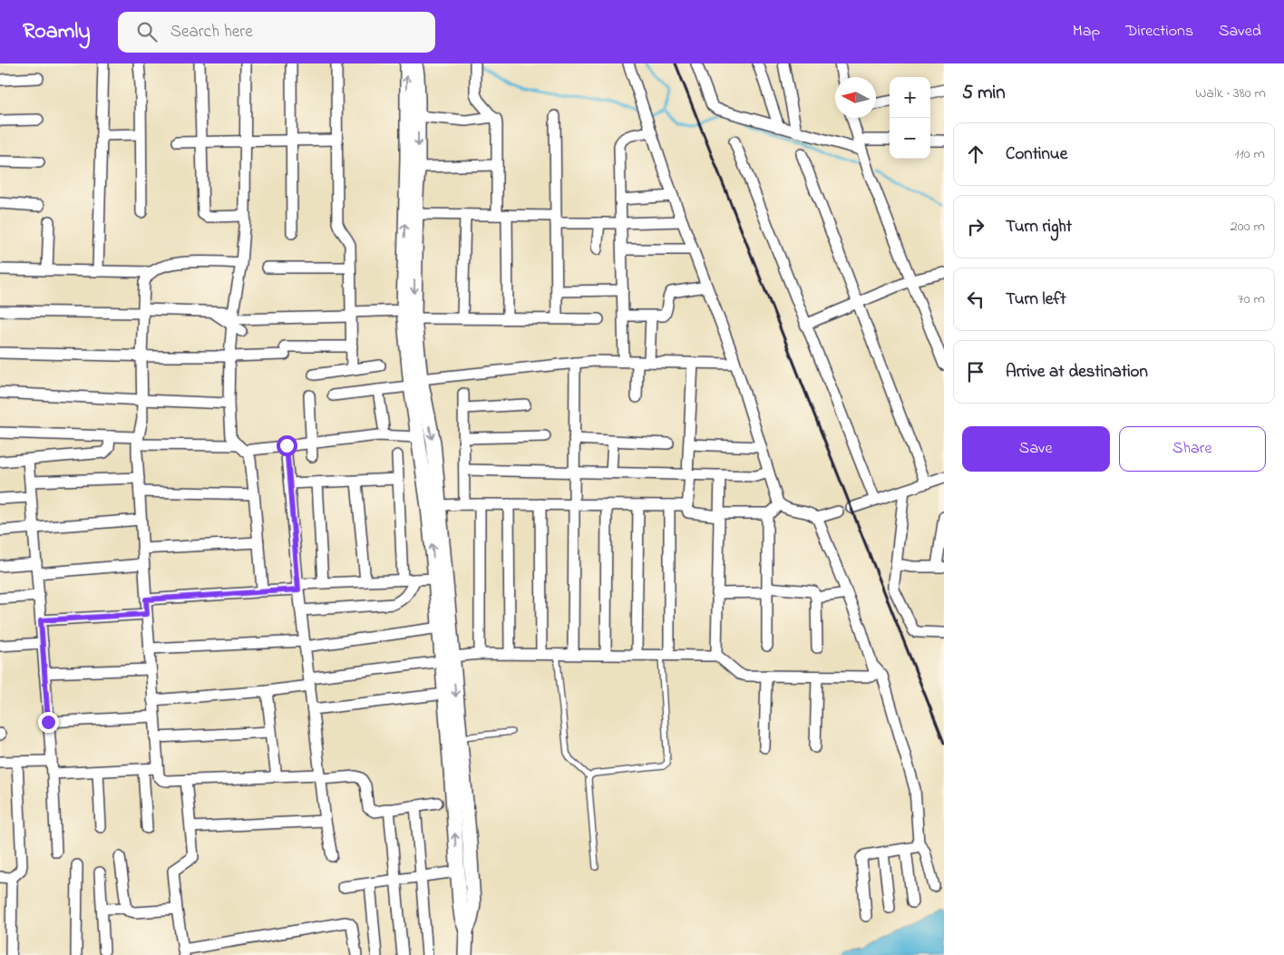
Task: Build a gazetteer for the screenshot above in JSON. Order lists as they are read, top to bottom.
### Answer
{
  "north": "left",
  "page": {
    "header": "Roamly",
    "search": "Search here",
    "nav": ["Map", "Directions", "Saved"],
    "heading": ["5 min", "Walk · 380 m"],
    "map_buttons": ["+", "−"],
    "list": [
      ["Continue", "110 m"],
      ["Turn right", "200 m"],
      ["Turn left", "70 m"],
      "Arrive at destination"
    ],
    "buttons": ["Save", "Share"]
  }
}
